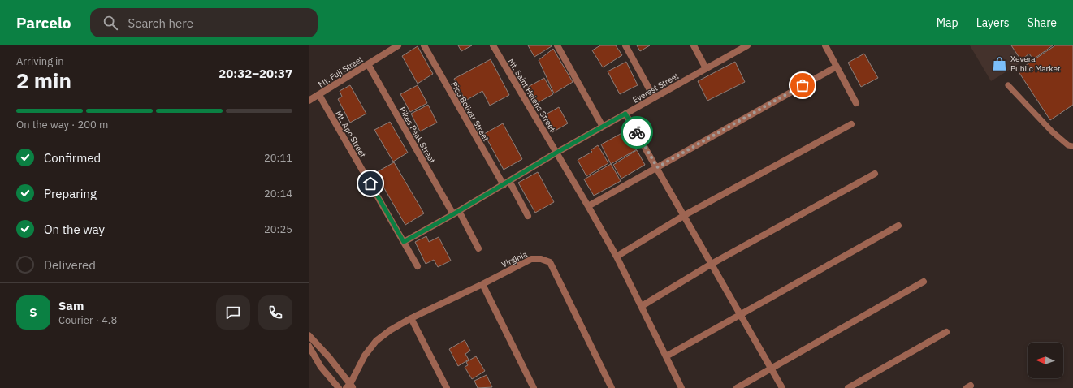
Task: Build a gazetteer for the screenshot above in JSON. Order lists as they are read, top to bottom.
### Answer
{
  "streets": {
    "street": [
      "Mt. Fuji Street",
      "Everest Street",
      "Mt. Saint Helens Street",
      "Pico Bolivar Street",
      "Mt. Apo Street",
      "Pikes Peak Street",
      "Virginia"
    ]
  },
  "crossings": [
    ["Mt. Fuji Street", "Mt. Apo Street"],
    ["Mt. Fuji Street", "Pikes Peak Street"],
    ["Everest Street", "Mt. Saint Helens Street"],
    ["Everest Street", "Pico Bolivar Street"],
    ["Everest Street", "Mt. Apo Street"],
    ["Everest Street", "Pikes Peak Street"]
  ],
  "places": {
    "shop": ["Xevera Public Market"]
  },
  "north": "left",
  "page": {
    "header": "Parcelo",
    "search": "Search here",
    "nav": ["Map", "Layers", "Share"],
    "heading": ["2 min", "Arriving in", "20:32–20:37"],
    "panel": ["Sam", "Courier · 4.8"],
    "bar": "On the way · 200 m",
    "list": [
      ["Confirmed", "20:11"],
      ["Preparing", "20:14"],
      ["On the way", "20:25"],
      "Delivered"
    ],
    "round": "S"
  }
}
